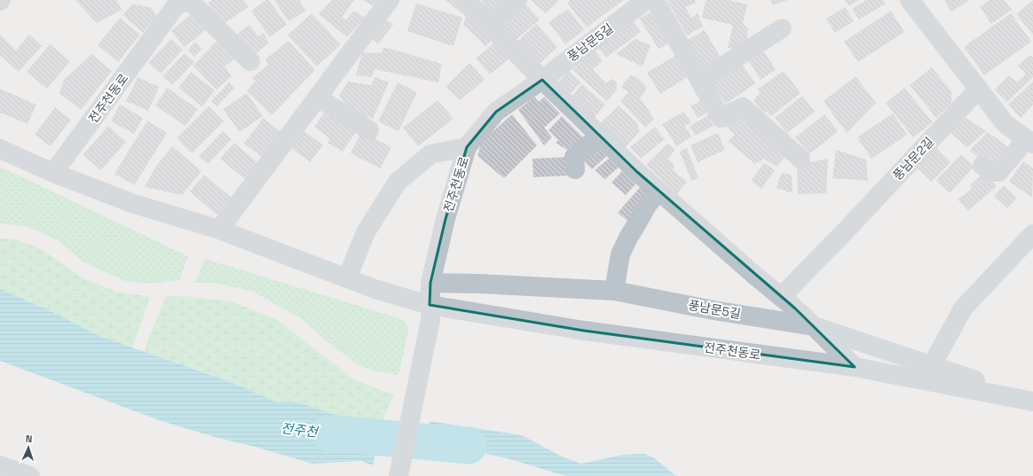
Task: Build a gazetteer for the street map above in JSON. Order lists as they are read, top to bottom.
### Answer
{
  "streets": {
    "street": ["풍남문5길", "전주천동로", "풍남문2길"]
  },
  "crossings": [
    ["풍남문5길", "전주천동로"]
  ],
  "water": ["전주천"],
  "north": "top"
}
